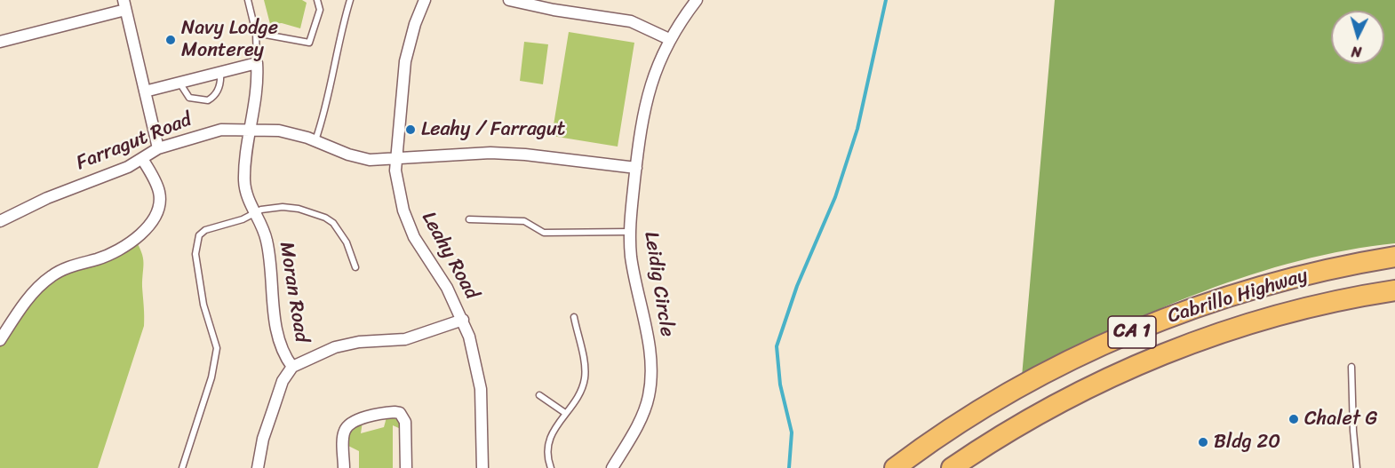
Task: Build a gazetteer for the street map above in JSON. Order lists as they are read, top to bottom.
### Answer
{
  "streets": {
    "highway": ["Cabrillo Highway", "CA 1"],
    "street": [
      "Farragut Road",
      "Leahy Road",
      "Leidig Circle",
      "Moran Road"
    ]
  },
  "crossings": [
    ["Farragut Road", "Leahy Road"],
    ["Farragut Road", "Leidig Circle"],
    ["Farragut Road", "Moran Road"]
  ],
  "places": [
    "Navy Lodge Monterey",
    "Leahy / Farragut",
    "Chalet G",
    "Bldg 20"
  ],
  "north": "bottom"
}
